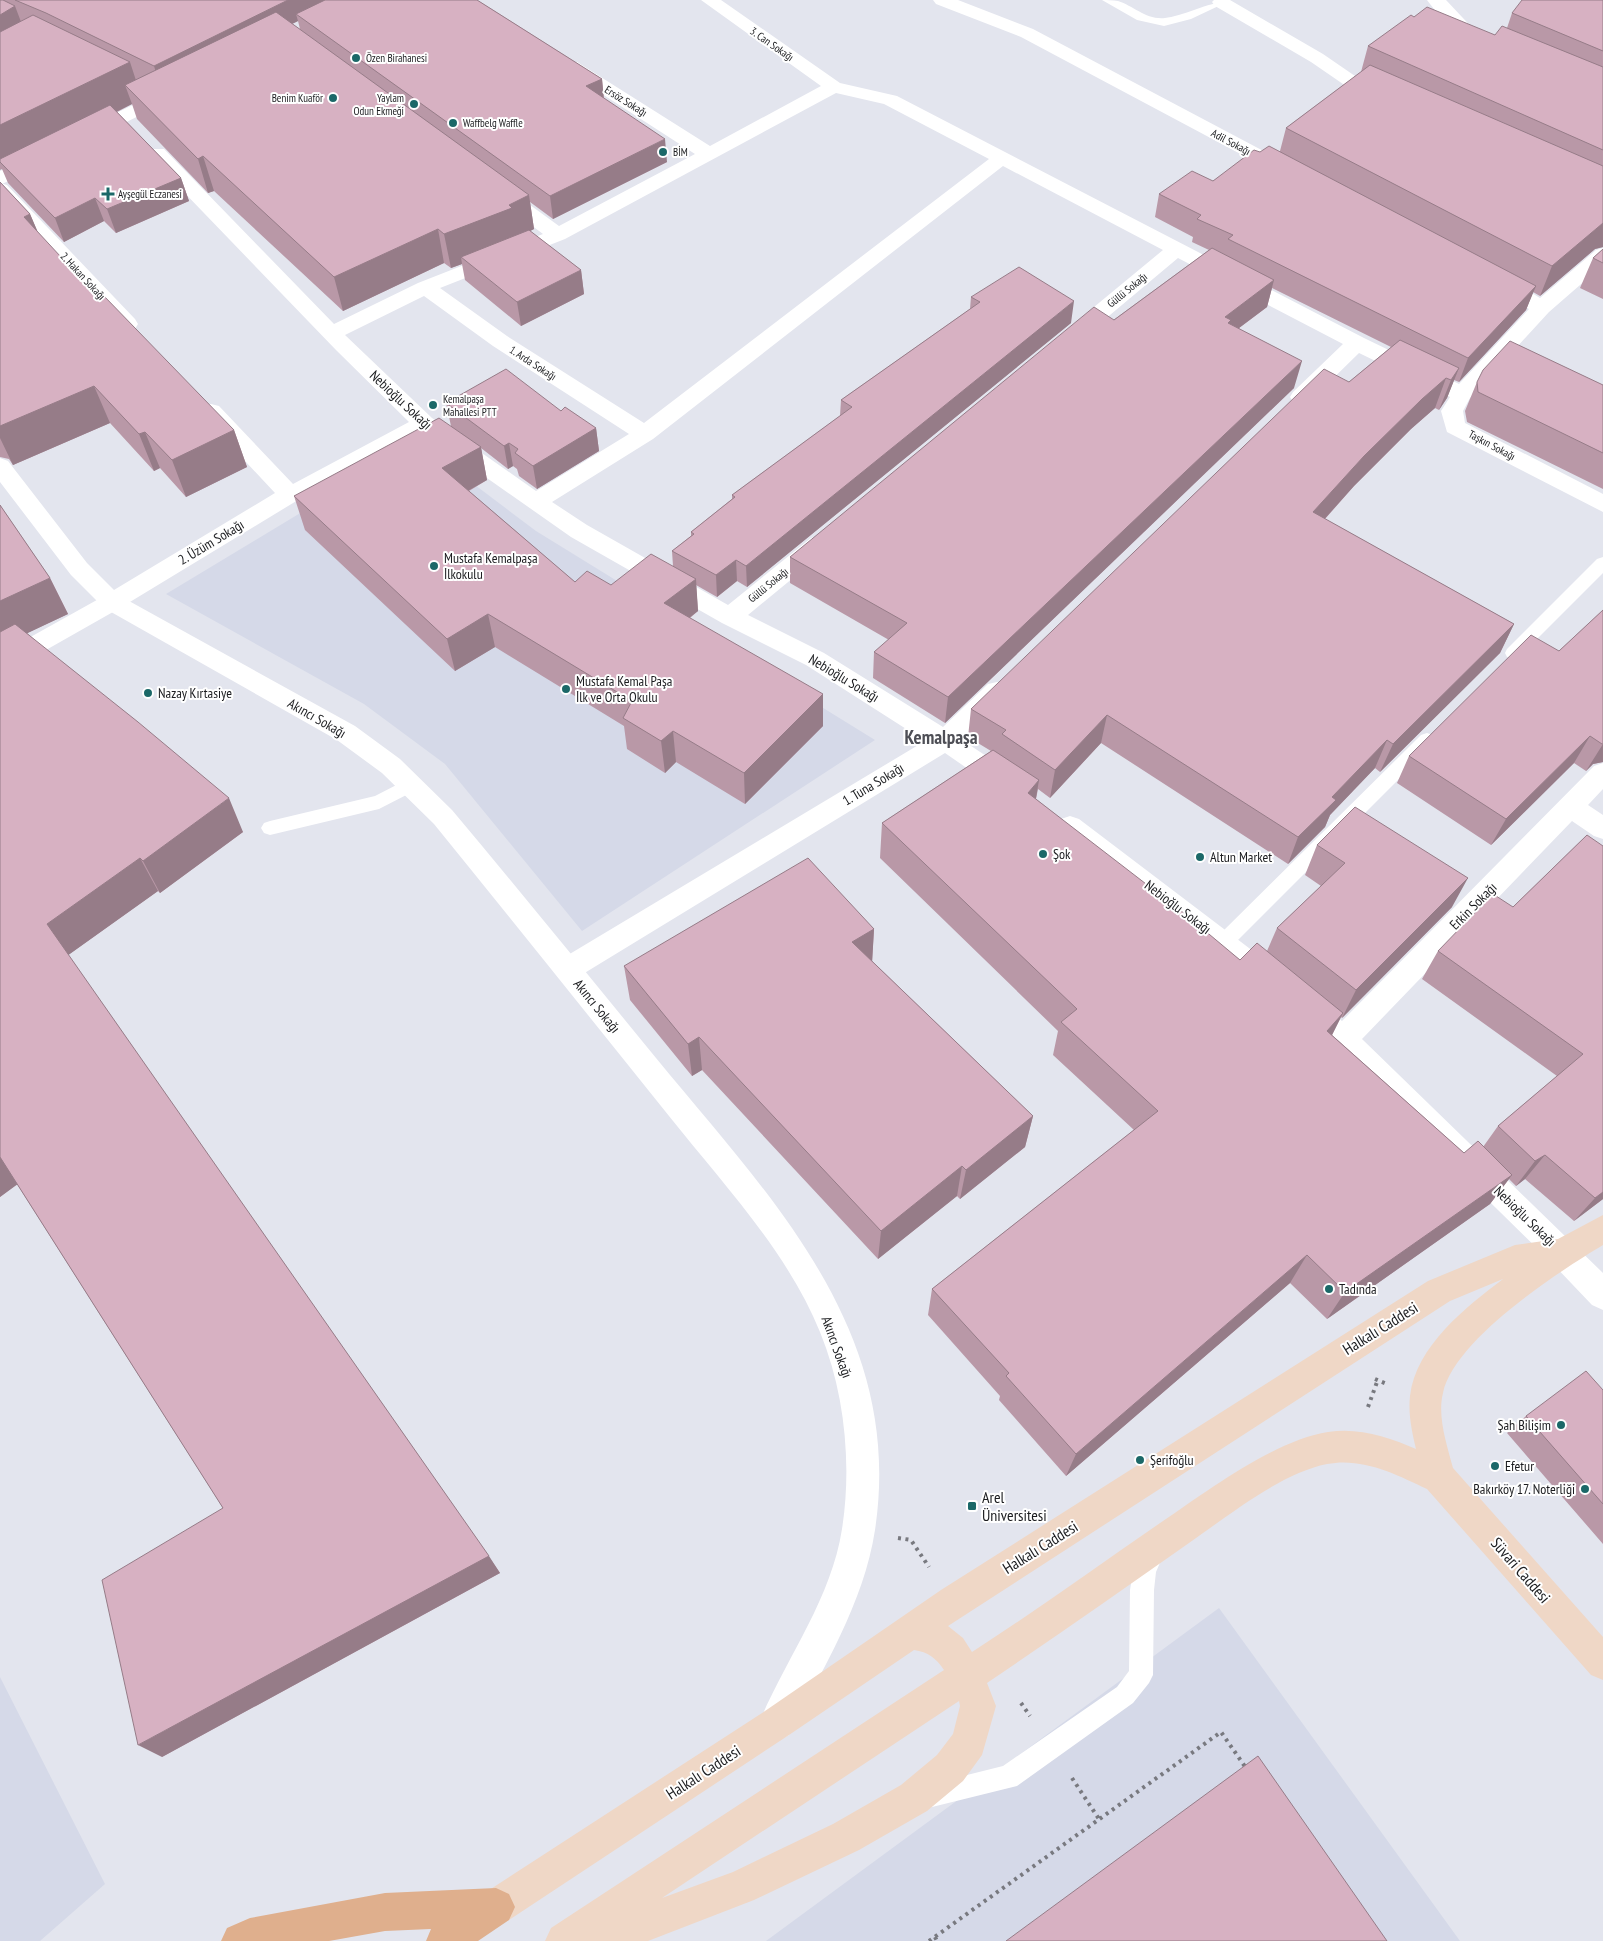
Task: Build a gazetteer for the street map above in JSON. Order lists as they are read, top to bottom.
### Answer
{
  "streets": {
    "main road": ["Halkalı Caddesi", "Süvari Caddesi"],
    "street": [
      "3. Can Sokağı",
      "Ersöz Sokağı",
      "Adil Sokağı",
      "2. Hakan Sokağı",
      "Güllü Sokağı",
      "1. Arda Sokağı",
      "Nebioğlu Sokağı",
      "Taşkın Sokağı",
      "2. Üzüm Sokağı",
      "Akıncı Sokağı",
      "1. Tuna Sokağı",
      "Erkin Sokağı"
    ]
  },
  "crossings": [
    ["Güllü Sokağı", "Nebioğlu Sokağı"],
    ["Nebioğlu Sokağı", "2. Üzüm Sokağı"],
    ["Nebioğlu Sokağı", "1. Tuna Sokağı"],
    ["Nebioğlu Sokağı", "Erkin Sokağı"],
    ["Nebioğlu Sokağı", "Halkalı Caddesi"],
    ["2. Üzüm Sokağı", "Akıncı Sokağı"],
    ["Akıncı Sokağı", "1. Tuna Sokağı"],
    ["Akıncı Sokağı", "Halkalı Caddesi"]
  ],
  "districts": ["Kemalpaşa"],
  "places": {
    "other": [
      "Özen Birahanesi",
      "Benim Kuaför",
      "Yaylam Odun Ekmeği",
      "Waffbelg Waffle",
      "BİM",
      "Kemalpaşa Mahallesi PTT",
      "Mustafa Kemalpaşa İlkokulu",
      "Mustafa Kemal Paşa İlk ve Orta Okulu",
      "Nazay Kırtasiye",
      "Şok",
      "Altun Market",
      "Tadında",
      "Şah Bilişim",
      "Şerifoğlu",
      "Efetur",
      "Bakırköy 17. Noterliği"
    ],
    "health": ["Ayşegül Eczanesi"],
    "transit": ["Arel Üniversitesi"]
  }
}
